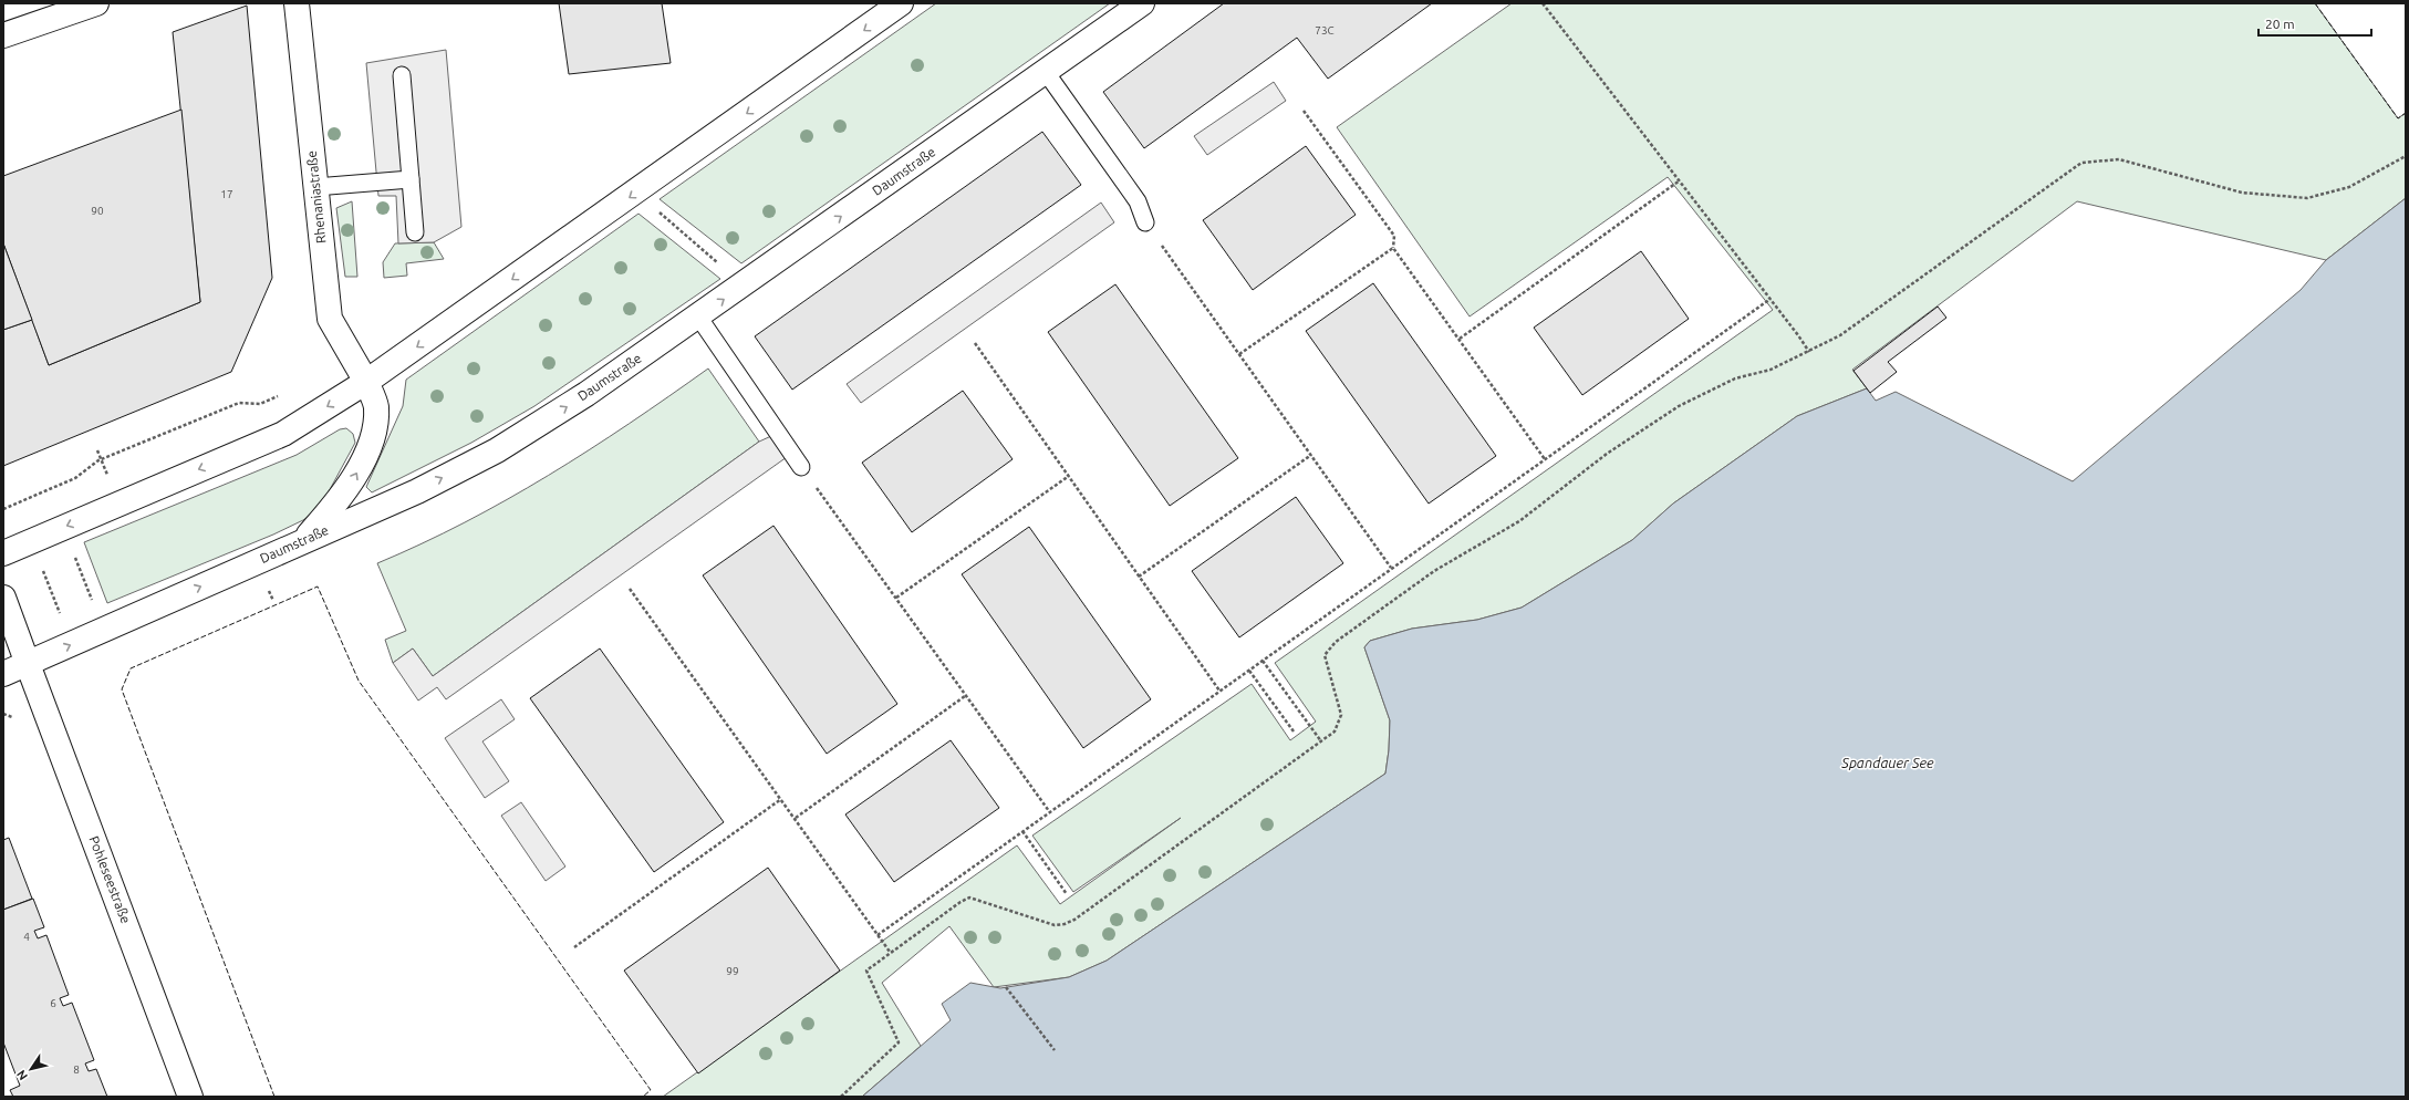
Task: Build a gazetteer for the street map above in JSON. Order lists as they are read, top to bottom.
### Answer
{
  "streets": {
    "main road": ["Daumstraße", "Rhenaniastraße", "Pohleseestraße"]
  },
  "crossings": [
    ["Daumstraße", "Rhenaniastraße"],
    ["Daumstraße", "Pohleseestraße"]
  ],
  "water": ["Spandauer See"],
  "house_numbers": [
    "73C",
    "17",
    "90",
    "4",
    "99",
    "6",
    "8"
  ],
  "scale_bar": "20 m",
  "north": "bottom left"
}
